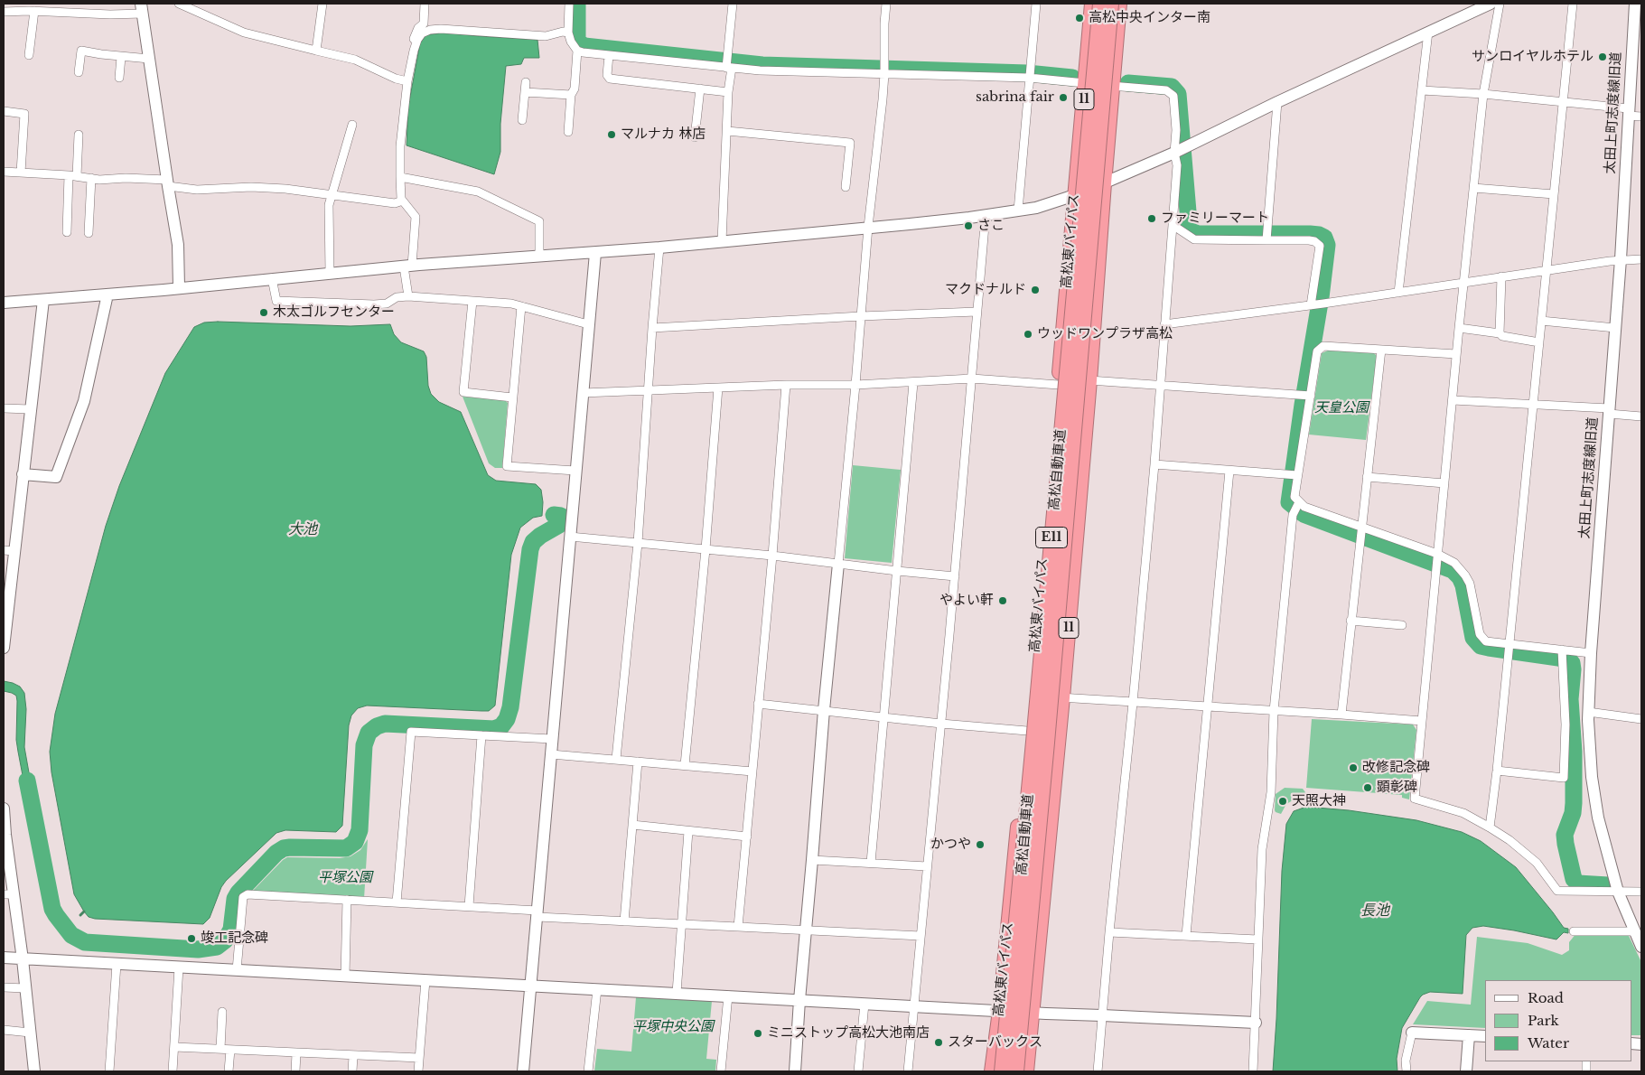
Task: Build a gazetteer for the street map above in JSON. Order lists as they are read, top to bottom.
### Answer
{
  "streets": {
    "highway": [
      "11",
      "高松東バイパス",
      "高松自動車道",
      "E11"
    ],
    "street": ["太田上町志度線旧道"]
  },
  "water": ["大池", "長池"],
  "parks": ["天皇公園", "平塚公園", "平塚中央公園"],
  "places": [
    "高松中央インター南",
    "サンロイヤルホテル",
    "sabrina fair",
    "マルナカ 林店",
    "ファミリーマート",
    "さこ",
    "マクドナルド",
    "木太ゴルフセンター",
    "ウッドワンプラザ高松",
    "やよい軒",
    "改修記念碑",
    "顕彰碑",
    "天照大神",
    "かつや",
    "竣工記念碑",
    "ミニストップ高松大池南店",
    "スターバックス"
  ],
  "legend": ["Road", "Park", "Water"]
}
